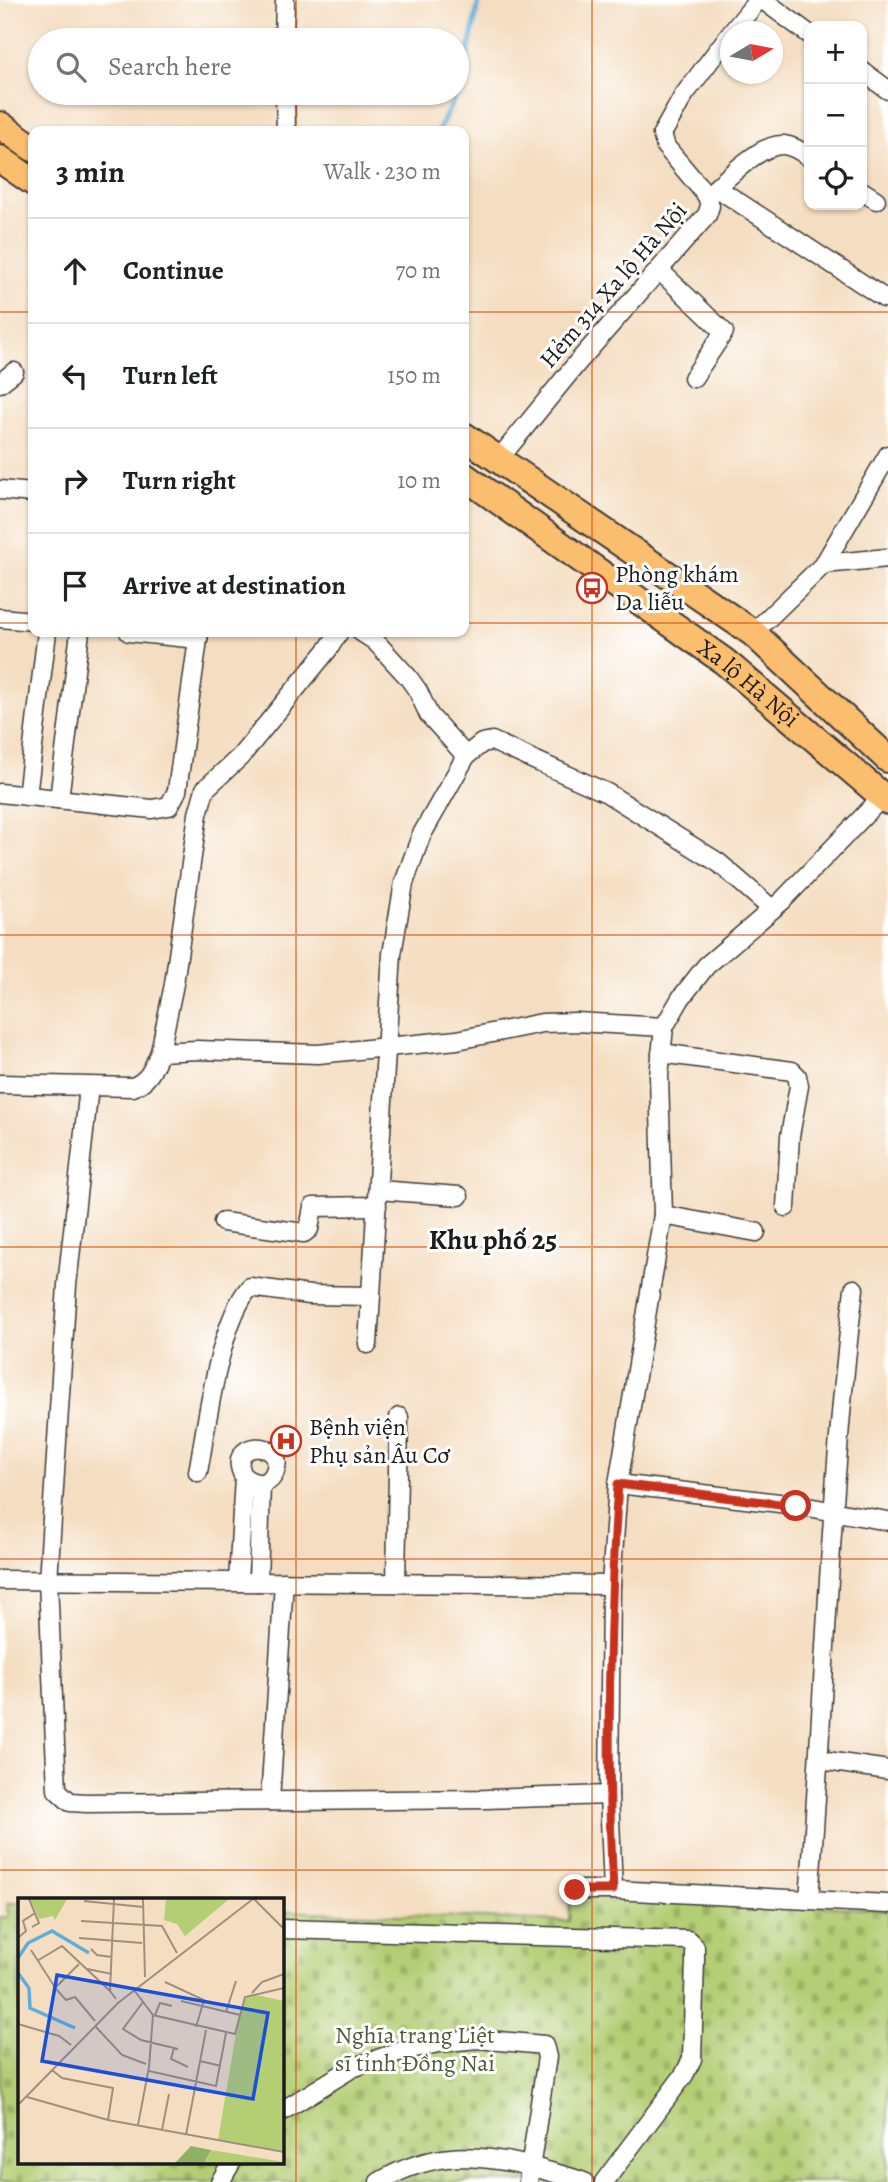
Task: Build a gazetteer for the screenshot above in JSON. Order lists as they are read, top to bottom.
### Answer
{
  "streets": {
    "highway": ["Xa lộ Hà Nội"],
    "street": ["Hẻm 314 Xa lộ Hà Nội"]
  },
  "crossings": [
    ["Hẻm 314 Xa lộ Hà Nội", "Xa lộ Hà Nội"]
  ],
  "districts": ["Khu phố 25"],
  "parks": ["Nghĩa trang Liệt sĩ tỉnh Đồng Nai"],
  "places": {
    "bus stop": ["Phòng khám Da liễu"],
    "hospital": ["Bệnh viện Phụ sản Âu Cơ"]
  },
  "north": "right",
  "page": {
    "map_buttons": ["+", "−"],
    "search": "Search here",
    "heading": ["3 min", "Walk · 230 m"],
    "list": [
      ["Continue", "70 m"],
      ["Turn left", "150 m"],
      ["Turn right", "10 m"],
      "Arrive at destination"
    ]
  }
}
